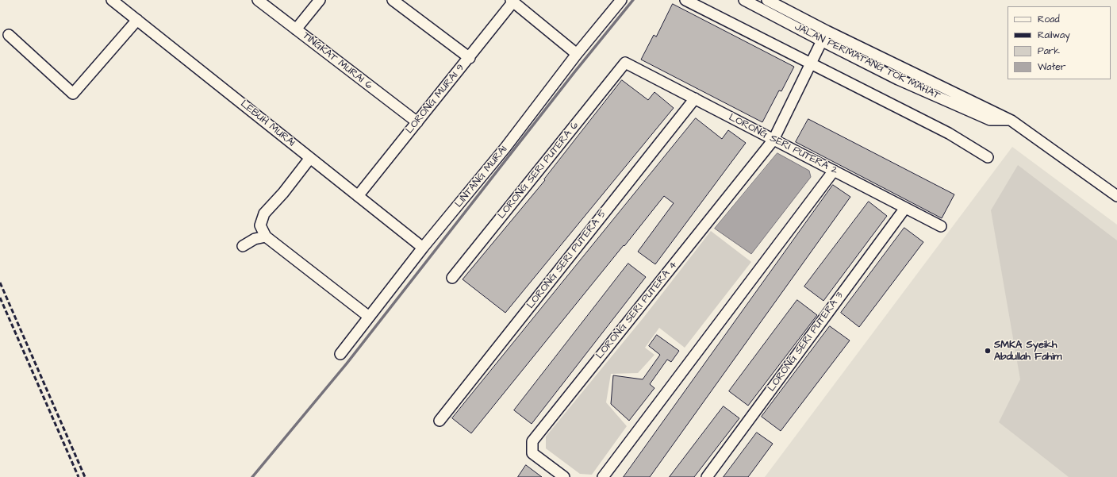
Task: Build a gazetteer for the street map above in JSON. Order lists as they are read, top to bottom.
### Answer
{
  "streets": {
    "street": [
      "TINGKAT MURAI 6",
      "JALAN PERMATANG TOK MAHAT",
      "LORONG MURAI 9",
      "LEBUH MURAI",
      "LORONG SERI PUTERA 2",
      "LORONG SERI PUTERA 6",
      "LINTANG MURAI",
      "LORONG SERI PUTERA 5",
      "LORONG SERI PUTERA 4",
      "LORONG SERI PUTERA 3"
    ]
  },
  "crossings": [
    ["TINGKAT MURAI 6", "LORONG MURAI 9"],
    ["LORONG MURAI 9", "LEBUH MURAI"],
    ["LEBUH MURAI", "LINTANG MURAI"],
    ["LORONG SERI PUTERA 2", "LORONG SERI PUTERA 6"],
    ["LORONG SERI PUTERA 2", "LORONG SERI PUTERA 5"],
    ["LORONG SERI PUTERA 2", "LORONG SERI PUTERA 4"],
    ["LORONG SERI PUTERA 2", "LORONG SERI PUTERA 3"]
  ],
  "places": ["SMKA Syeikh Abdullah Fahim"],
  "legend": [
    "Road",
    "Railway",
    "Park",
    "Water"
  ]
}
